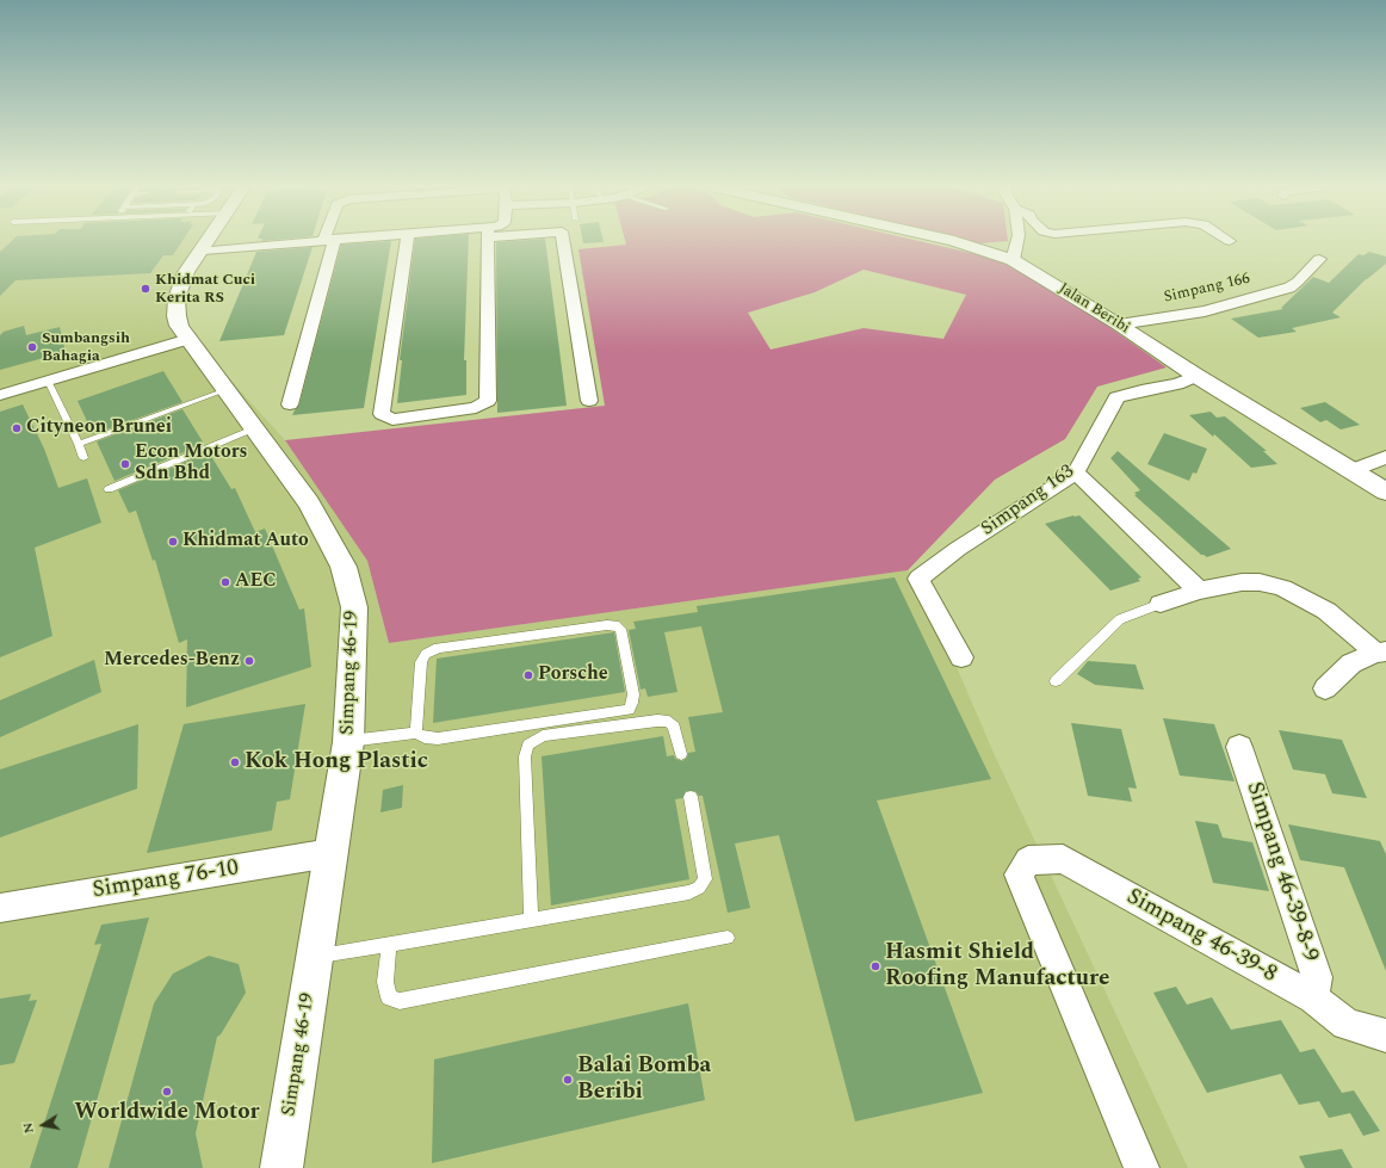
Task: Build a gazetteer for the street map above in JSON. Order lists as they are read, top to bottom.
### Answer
{
  "streets": {
    "street": [
      "Simpang 166",
      "Jalan Beribi",
      "Simpang 163",
      "Simpang 46-19",
      "Simpang 46-39-8-9",
      "Simpang 76-10",
      "Simpang 46-39-8"
    ]
  },
  "crossings": [
    ["Simpang 166", "Jalan Beribi"],
    ["Jalan Beribi", "Simpang 163"],
    ["Simpang 46-19", "Simpang 76-10"],
    ["Simpang 46-39-8-9", "Simpang 46-39-8"]
  ],
  "places": [
    "Khidmat Cuci Kerita RS",
    "Sumbangsih Bahagia",
    "Cityneon Brunei",
    "Econ Motors Sdn Bhd",
    "Khidmat Auto",
    "AEC",
    "Mercedes-Benz",
    "Porsche",
    "Kok Hong Plastic",
    "Hasmit Shield Roofing Manufacture",
    "Balai Bomba Beribi",
    "Worldwide Motor"
  ],
  "north": "left"
}
